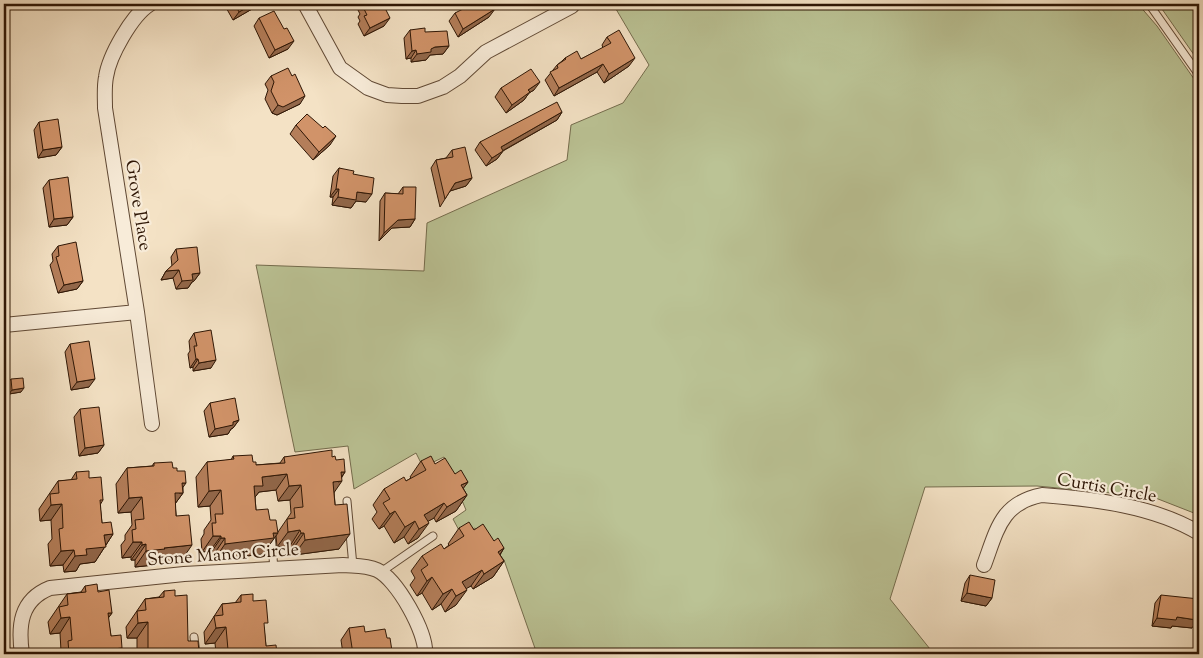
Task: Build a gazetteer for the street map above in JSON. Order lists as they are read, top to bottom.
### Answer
{
  "streets": {
    "street": ["Grove Place", "Curtis Circle", "Stone Manor Circle"]
  }
}
